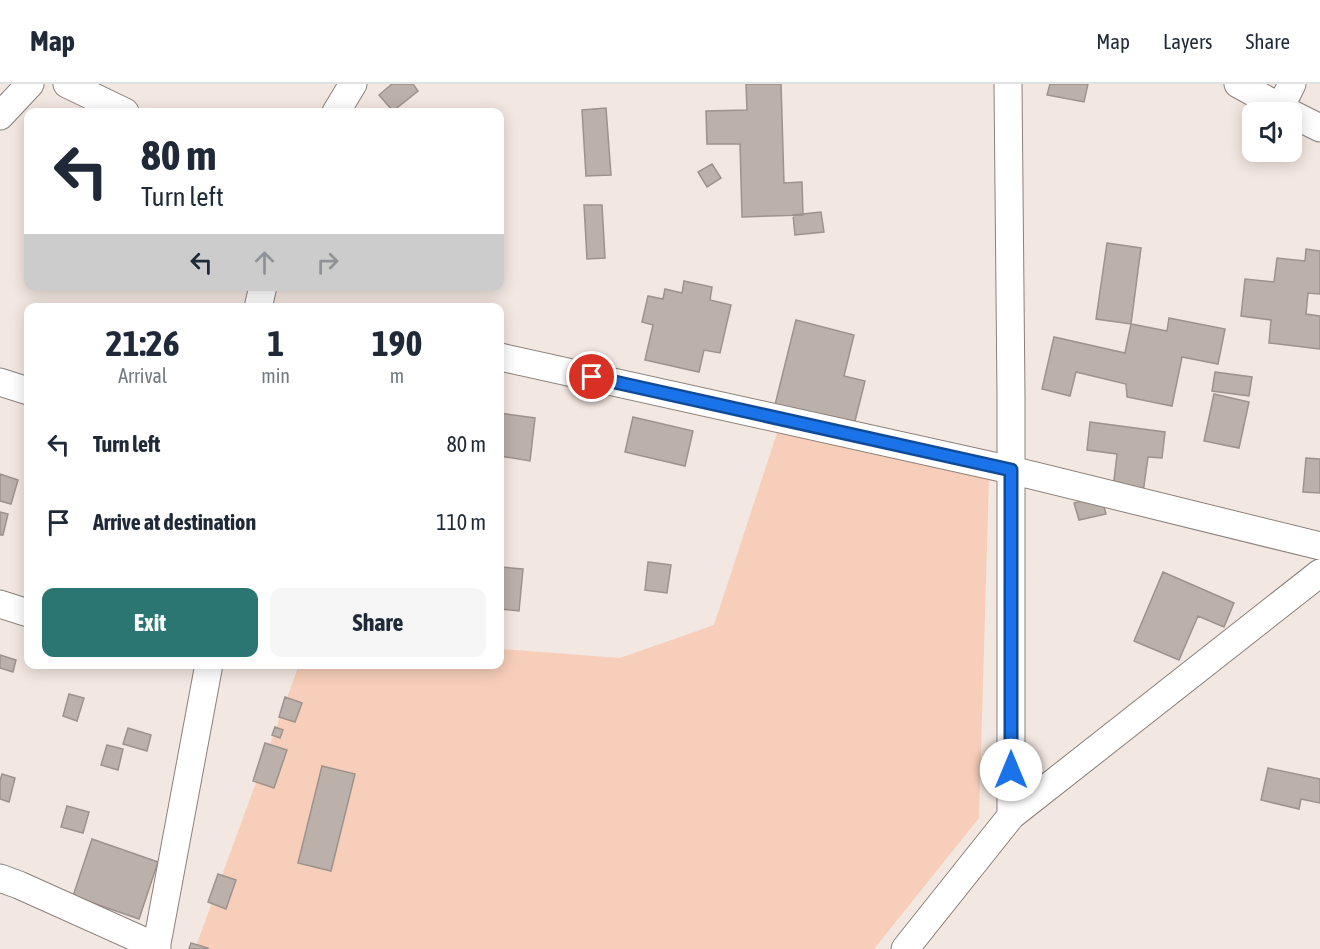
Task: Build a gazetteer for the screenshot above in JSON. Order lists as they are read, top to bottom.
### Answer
{
  "page": {
    "header": "Map",
    "nav": ["Map", "Layers", "Share"],
    "turn": ["80 m", "Turn left"],
    "eta": [
      "21:26",
      "Arrival",
      "1",
      "min",
      "190",
      "m"
    ],
    "list": [
      {
        "name": "Turn left",
        "value": "80 m"
      },
      {
        "name": "Arrive at destination",
        "value": "110 m"
      }
    ],
    "buttons": ["Exit", "Share"]
  }
}
